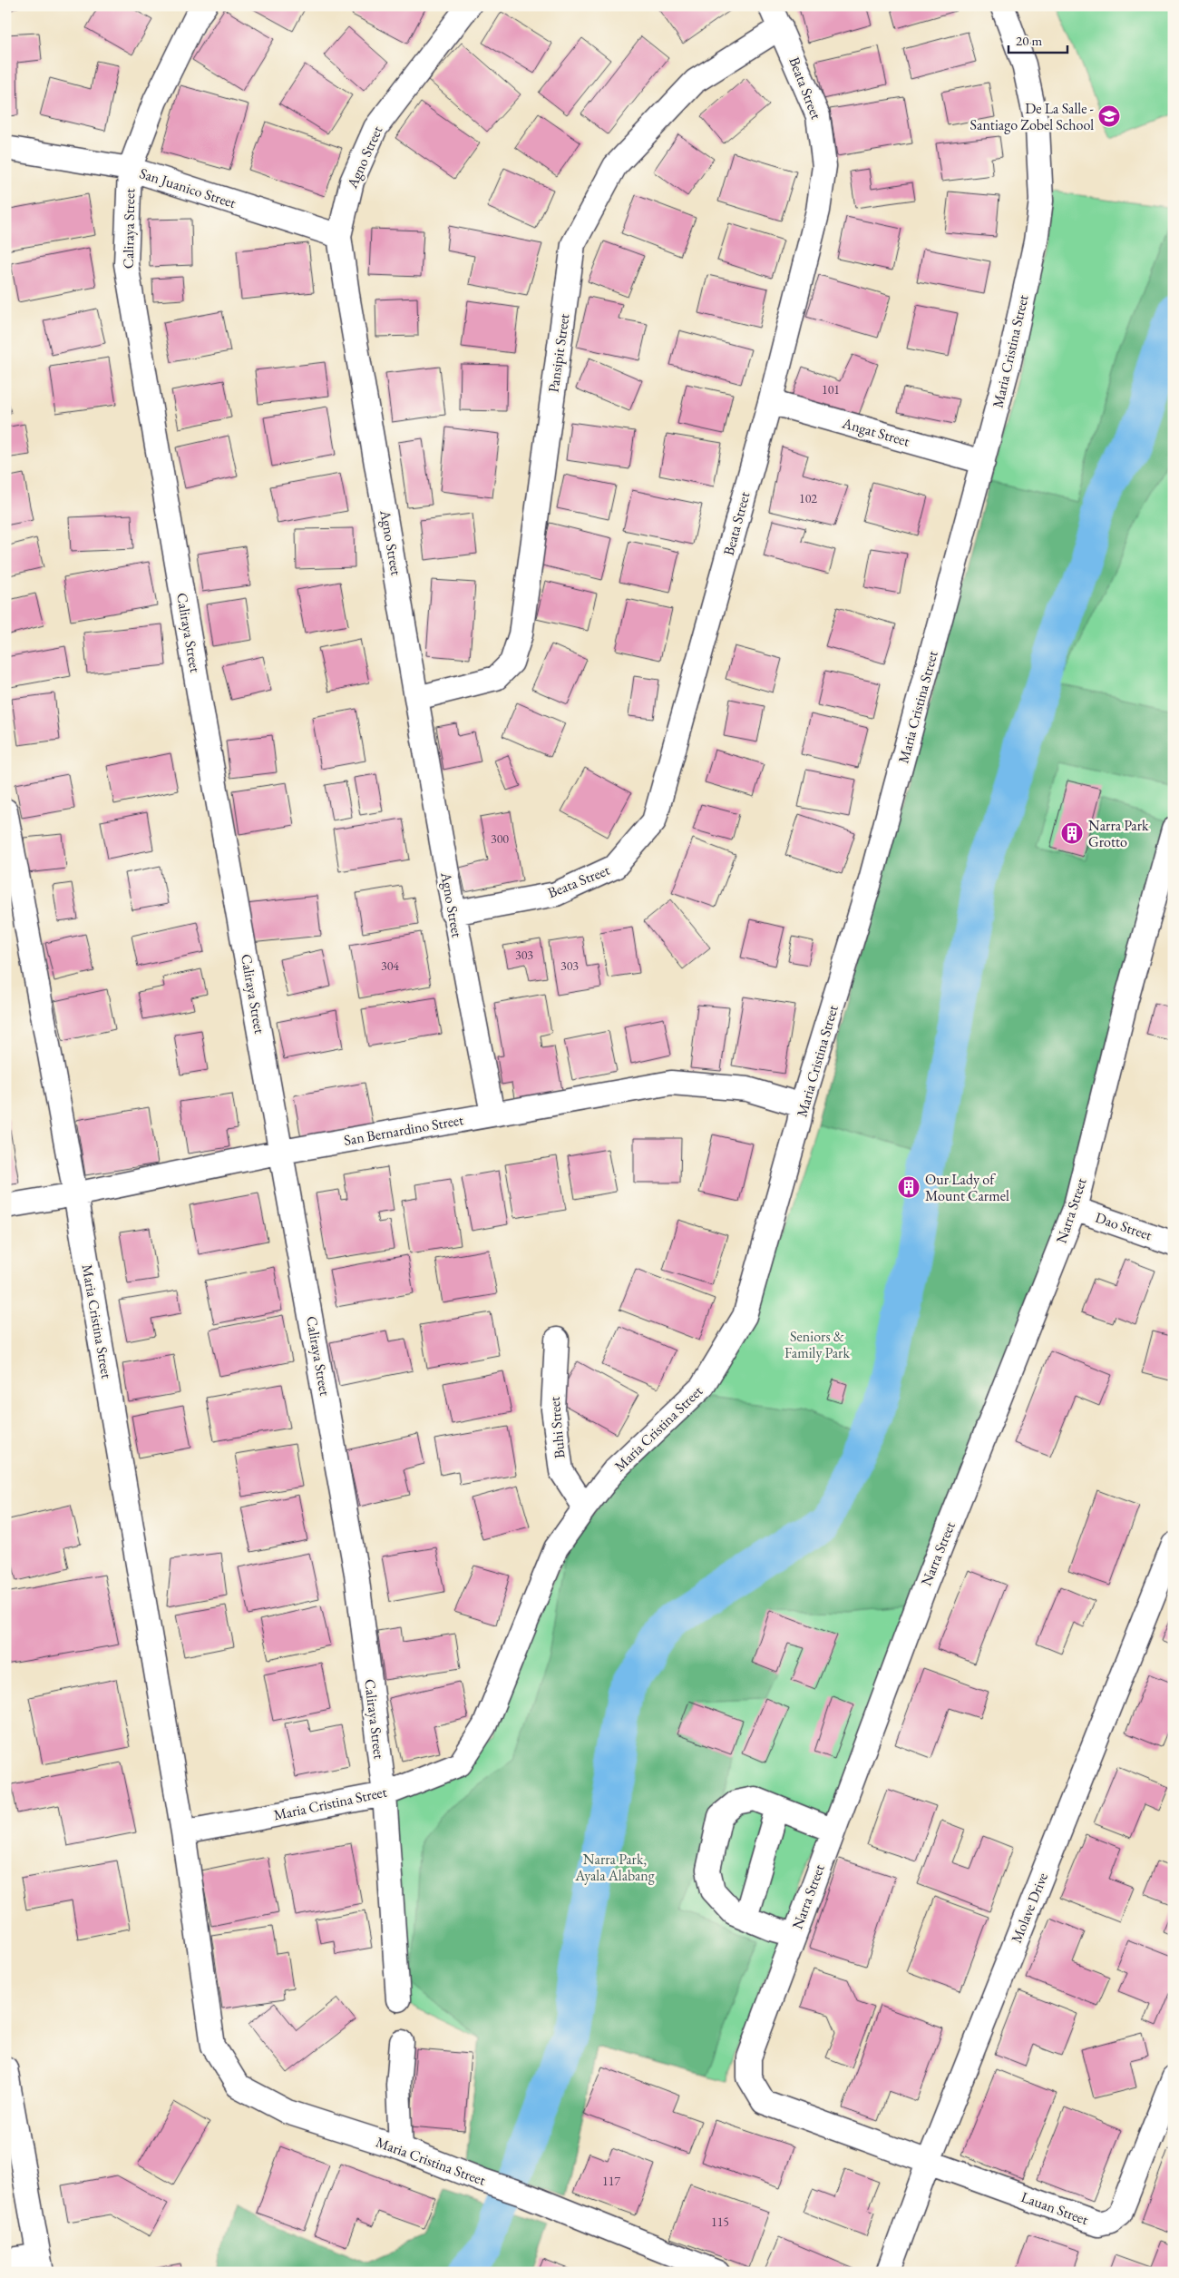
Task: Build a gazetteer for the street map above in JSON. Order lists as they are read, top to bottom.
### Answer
{
  "streets": {
    "street": [
      "Beata Street",
      "Agno Street",
      "San Juanico Street",
      "Caliraya Street",
      "Maria Cristina Street",
      "Pansipit Street",
      "Angat Street",
      "San Bernardino Street",
      "Narra Street",
      "Dao Street",
      "Buhi Street",
      "Molave Drive",
      "Lauan Street"
    ]
  },
  "crossings": [
    ["Beata Street", "Agno Street"],
    ["Beata Street", "Pansipit Street"],
    ["Beata Street", "Angat Street"],
    ["Agno Street", "San Juanico Street"],
    ["Agno Street", "Pansipit Street"],
    ["Agno Street", "San Bernardino Street"],
    ["San Juanico Street", "Caliraya Street"],
    ["Caliraya Street", "Maria Cristina Street"],
    ["Caliraya Street", "San Bernardino Street"],
    ["Maria Cristina Street", "Angat Street"],
    ["Maria Cristina Street", "San Bernardino Street"],
    ["Maria Cristina Street", "Buhi Street"],
    ["Narra Street", "Dao Street"],
    ["Narra Street", "Molave Drive"],
    ["Narra Street", "Lauan Street"],
    ["Molave Drive", "Lauan Street"]
  ],
  "parks": ["Seniors & Family Park", "Narra Park, Ayala Alabang"],
  "places": {
    "school or university": ["De La Salle - Santiago Zobel School"],
    "building": ["Narra Park Grotto", "Our Lady of Mount Carmel"]
  },
  "house_numbers": [
    "101",
    "102",
    "300",
    "303",
    "304",
    "303",
    "117",
    "115"
  ],
  "scale_bar": "20 m"
}
